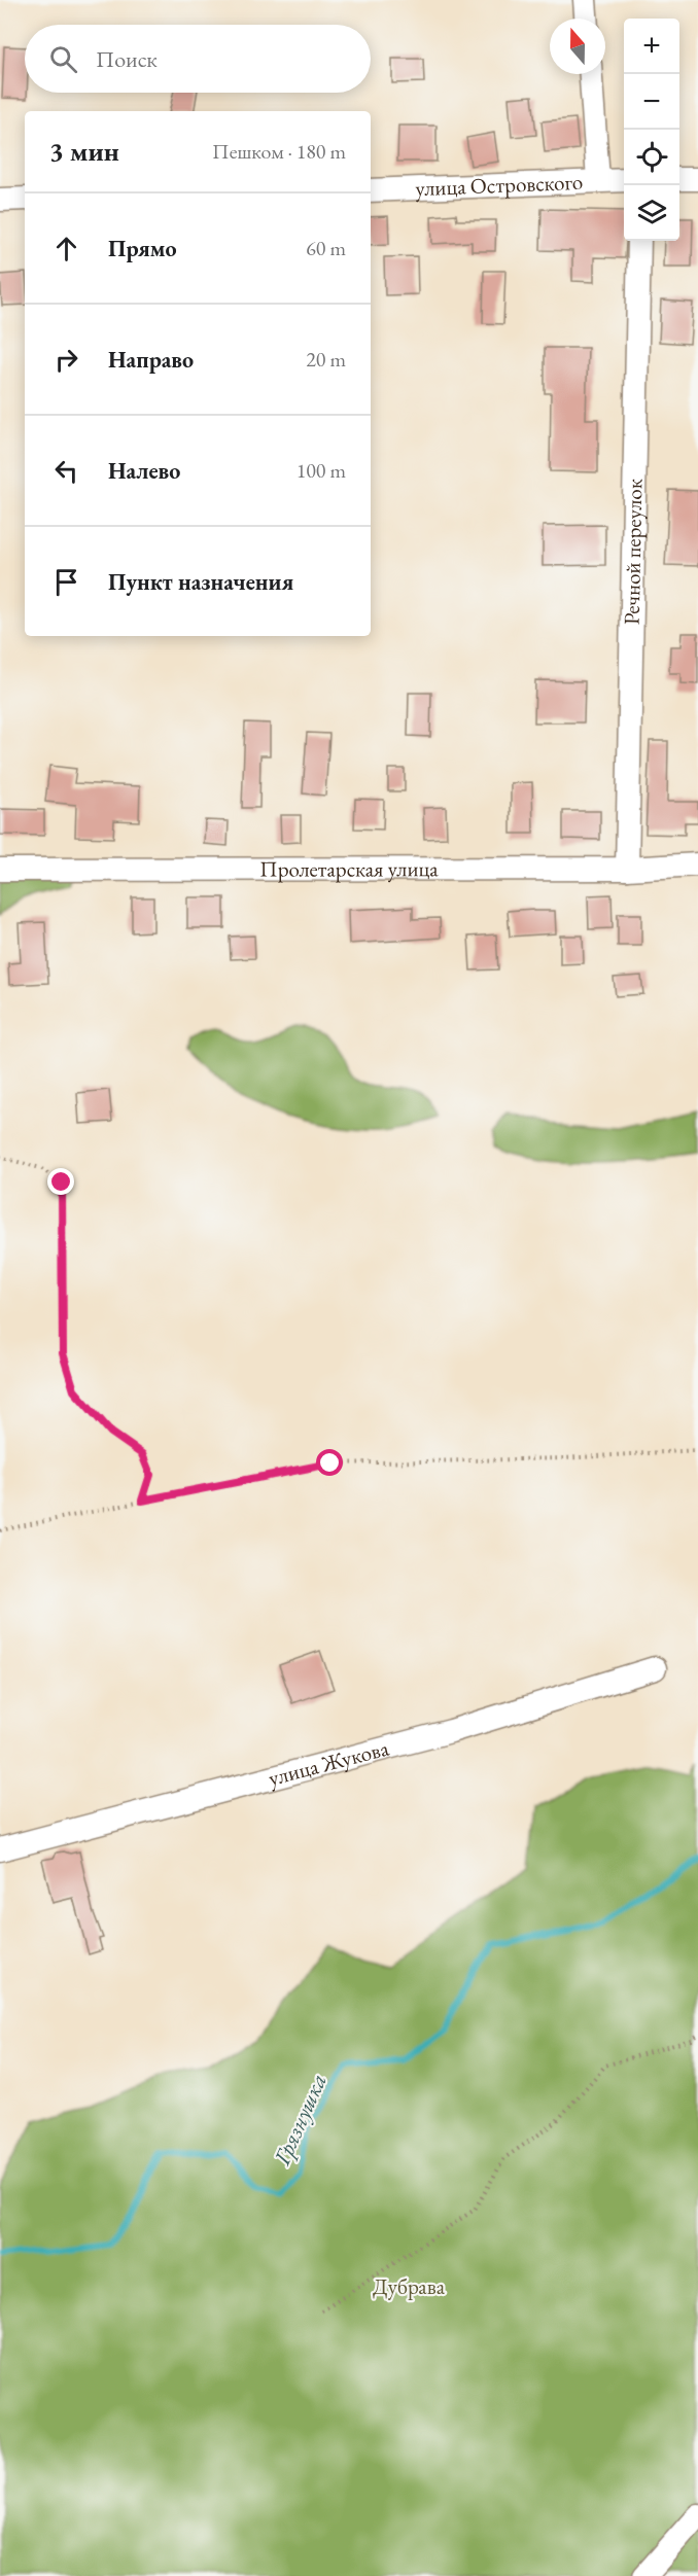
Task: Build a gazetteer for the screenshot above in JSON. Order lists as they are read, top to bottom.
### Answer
{
  "streets": {
    "street": [
      "улица Островского",
      "Речной переулок",
      "Пролетарская улица",
      "улица Жукова"
    ]
  },
  "crossings": [
    ["Речной переулок", "Пролетарская улица"]
  ],
  "water": ["Грязнушка"],
  "parks": ["Дубрава"],
  "north": "top",
  "page": {
    "map_buttons": ["+", "−"],
    "search": "Поиск",
    "heading": ["3 мин", "Пешком · 180 m"],
    "list": [
      ["Прямо", "60 m"],
      ["Направо", "20 m"],
      ["Налево", "100 m"],
      "Пункт назначения"
    ]
  }
}
